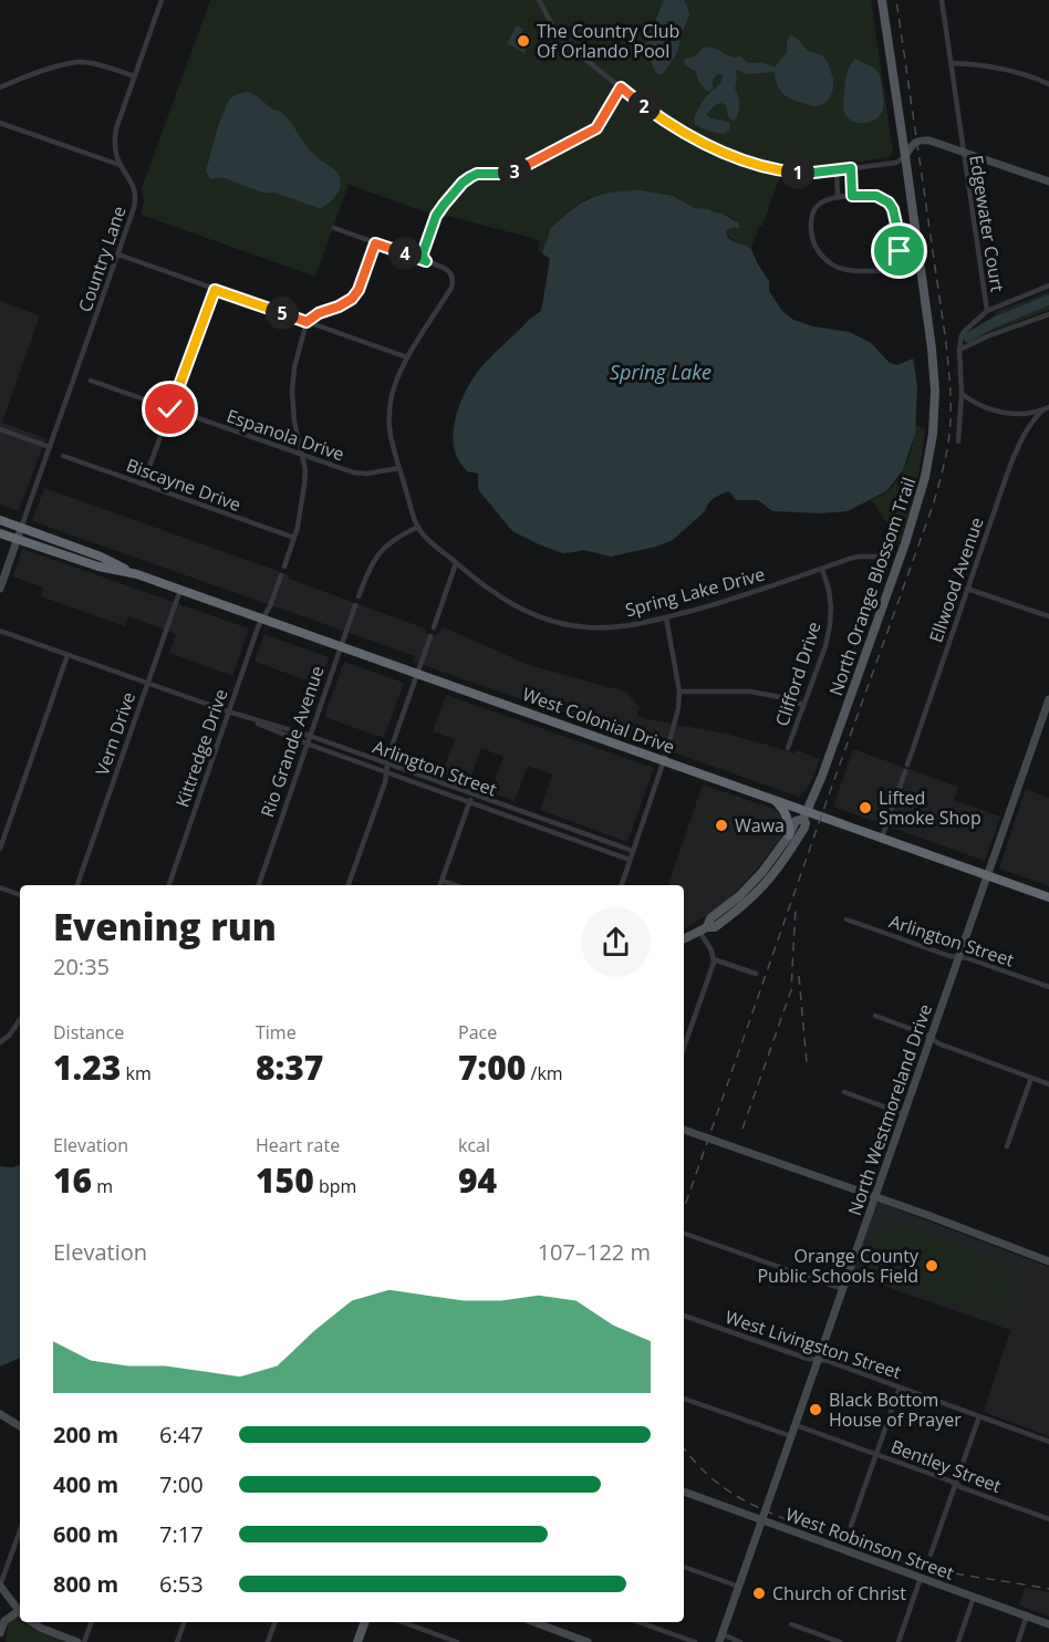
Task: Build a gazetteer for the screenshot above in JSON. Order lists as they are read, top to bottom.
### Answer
{
  "streets": {
    "highway": ["West Colonial Drive"],
    "main road": ["North Orange Blossom Trail"],
    "street": [
      "Edgewater Court",
      "Country Lane",
      "Espanola Drive",
      "Biscayne Drive",
      "Ellwood Avenue",
      "Spring Lake Drive",
      "Clifford Drive",
      "Vern Drive",
      "Rio Grande Avenue",
      "Kittredge Drive",
      "Arlington Street",
      "North Westmoreland Drive",
      "West Livingston Street",
      "Bentley Street",
      "West Robinson Street"
    ]
  },
  "crossings": [
    ["Country Lane", "West Colonial Drive"],
    ["Espanola Drive", "Spring Lake Drive"],
    ["Ellwood Avenue", "West Colonial Drive"],
    ["North Orange Blossom Trail", "West Colonial Drive"],
    ["Spring Lake Drive", "Clifford Drive"],
    ["West Colonial Drive", "Vern Drive"],
    ["West Colonial Drive", "Rio Grande Avenue"],
    ["West Colonial Drive", "Kittredge Drive"],
    ["West Colonial Drive", "North Westmoreland Drive"],
    ["Vern Drive", "Arlington Street"],
    ["Rio Grande Avenue", "Arlington Street"],
    ["Kittredge Drive", "Arlington Street"],
    ["Arlington Street", "North Westmoreland Drive"],
    ["North Westmoreland Drive", "West Livingston Street"],
    ["North Westmoreland Drive", "Bentley Street"],
    ["North Westmoreland Drive", "West Robinson Street"]
  ],
  "water": ["Spring Lake"],
  "places": [
    "The Country Club Of Orlando Pool",
    "Lifted Smoke Shop",
    "Wawa",
    "Orange County Public Schools Field",
    "Black Bottom House of Prayer",
    "Church of Christ"
  ],
  "page": {
    "pins": [
      "2",
      "3",
      "1",
      "4",
      "5"
    ],
    "heading": ["Evening run", "20:35"],
    "stats": [
      ["Distance", "1.23 km"],
      ["Time", "8:37"],
      ["Pace", "7:00 /km"],
      ["Elevation", "16 m"],
      ["Heart rate", "150 bpm"],
      ["kcal", "94"]
    ],
    "chart": ["Elevation", "107–122 m"],
    "list": [
      {
        "name": "200 m",
        "note": "6:47"
      },
      {
        "name": "400 m",
        "note": "7:00"
      },
      {
        "name": "600 m",
        "note": "7:17"
      },
      {
        "name": "800 m",
        "note": "6:53"
      }
    ]
  }
}
